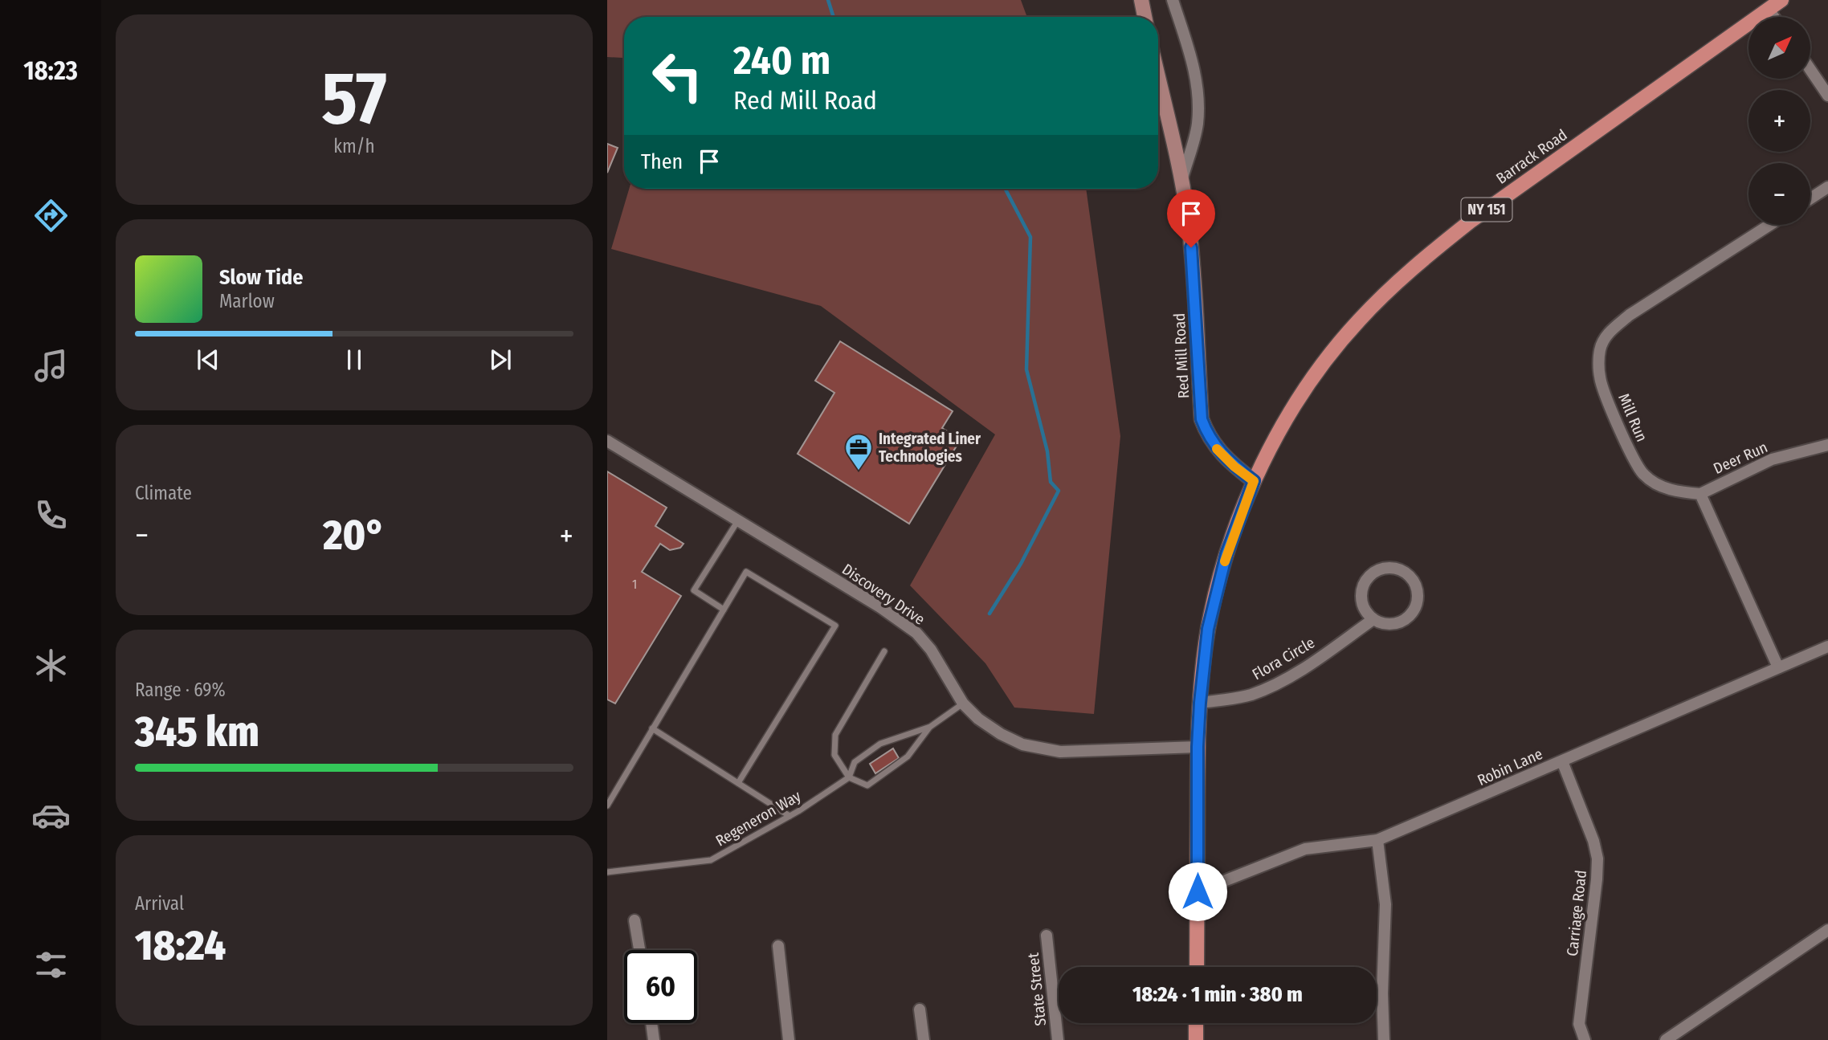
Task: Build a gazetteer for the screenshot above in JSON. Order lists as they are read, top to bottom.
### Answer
{
  "streets": {
    "main road": ["Barrack Road", "NY 151"],
    "street": [
      "Red Mill Road",
      "Mill Run",
      "Deer Run",
      "Discovery Drive",
      "Flora Circle",
      "Robin Lane",
      "Carriage Road",
      "State Street"
    ],
    "lane": ["Regeneron Way"]
  },
  "crossings": [
    ["Barrack Road", "NY 151"],
    ["Barrack Road", "Red Mill Road"],
    ["NY 151", "Red Mill Road"],
    ["NY 151", "Discovery Drive"],
    ["NY 151", "Flora Circle"],
    ["NY 151", "Robin Lane"],
    ["Mill Run", "Deer Run"],
    ["Discovery Drive", "Regeneron Way"],
    ["Robin Lane", "Carriage Road"]
  ],
  "places": {
    "office": ["Integrated Liner Technologies"]
  },
  "house_numbers": ["1"],
  "north": "top right",
  "page": {
    "tabs": "18:23",
    "tile": [
      ["57", "km/h"],
      "Climate",
      ["Range · 69%", "345 km"],
      ["Arrival", "18:24"]
    ],
    "map_buttons": ["+", "−"],
    "turn": ["240 m", "Red Mill Road"],
    "then": "Then",
    "song": ["Slow Tide", "Marlow"],
    "heat": ["−", "20°", "+"],
    "limit": "60",
    "trip": "18:24 · 1 min · 380 m"
  }
}
